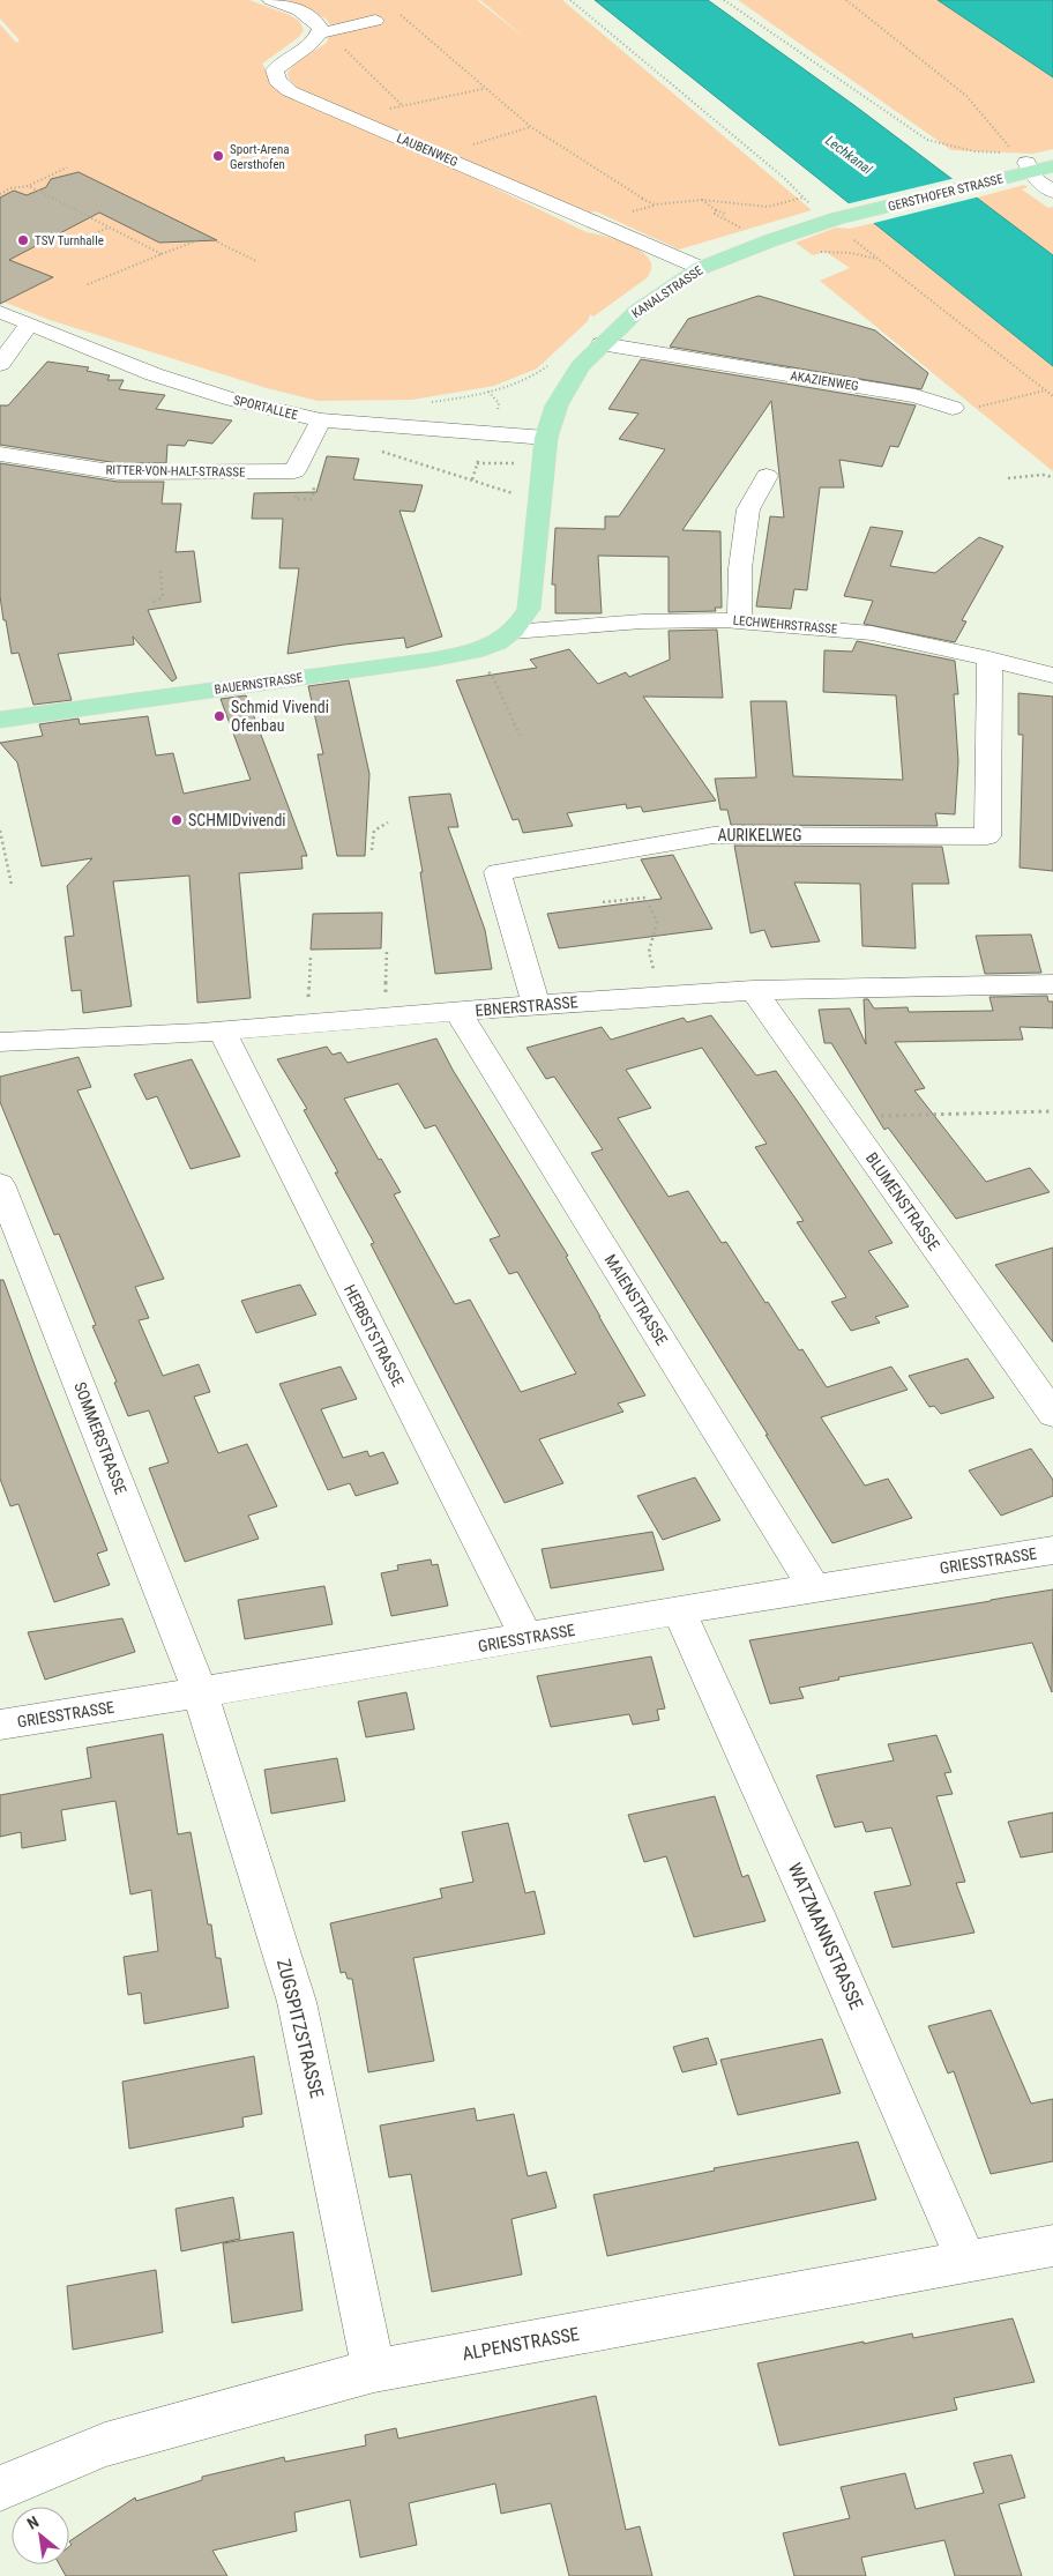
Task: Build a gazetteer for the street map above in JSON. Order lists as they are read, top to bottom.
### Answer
{
  "streets": {
    "main road": ["GERSTHOFER STRASSE", "KANALSTRASSE", "BAUERNSTRASSE"],
    "street": [
      "LAUBENWEG",
      "AKAZIENWEG",
      "SPORTALLEE",
      "RITTER-VON-HALT-STRASSE",
      "LECHWEHRSTRASSE",
      "AURIKELWEG",
      "EBNERSTRASSE",
      "BLUMENSTRASSE",
      "MAIENSTRASSE",
      "HERBSTSTRASSE",
      "SOMMERSTRASSE",
      "GRIESSTRASSE",
      "WATZMANNSTRASSE",
      "ZUGSPITZSTRASSE",
      "ALPENSTRASSE"
    ]
  },
  "crossings": [
    ["LAUBENWEG", "KANALSTRASSE"],
    ["GERSTHOFER STRASSE", "KANALSTRASSE"],
    ["KANALSTRASSE", "AKAZIENWEG"],
    ["KANALSTRASSE", "SPORTALLEE"],
    ["KANALSTRASSE", "LECHWEHRSTRASSE"],
    ["KANALSTRASSE", "BAUERNSTRASSE"],
    ["SPORTALLEE", "RITTER-VON-HALT-STRASSE"],
    ["LECHWEHRSTRASSE", "BAUERNSTRASSE"],
    ["LECHWEHRSTRASSE", "AURIKELWEG"],
    ["AURIKELWEG", "EBNERSTRASSE"],
    ["EBNERSTRASSE", "BLUMENSTRASSE"],
    ["EBNERSTRASSE", "MAIENSTRASSE"],
    ["EBNERSTRASSE", "HERBSTSTRASSE"],
    ["MAIENSTRASSE", "GRIESSTRASSE"],
    ["HERBSTSTRASSE", "GRIESSTRASSE"],
    ["SOMMERSTRASSE", "GRIESSTRASSE"],
    ["SOMMERSTRASSE", "ZUGSPITZSTRASSE"],
    ["GRIESSTRASSE", "WATZMANNSTRASSE"],
    ["GRIESSTRASSE", "ZUGSPITZSTRASSE"],
    ["WATZMANNSTRASSE", "ALPENSTRASSE"],
    ["ZUGSPITZSTRASSE", "ALPENSTRASSE"]
  ],
  "water": ["Lechkanal"],
  "places": [
    "Sport-Arena Gersthofen",
    "TSV Turnhalle",
    "Schmid Vivendi Ofenbau",
    "SCHMIDvivendi"
  ],
  "north": "top left"
}
